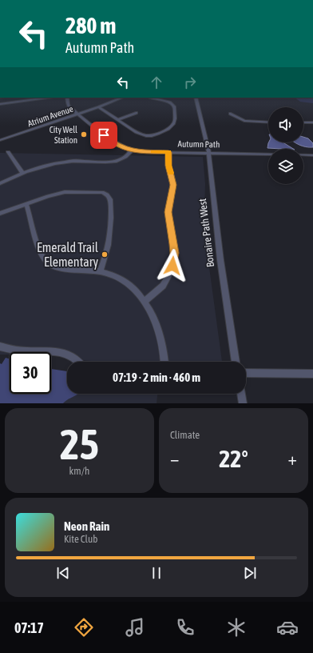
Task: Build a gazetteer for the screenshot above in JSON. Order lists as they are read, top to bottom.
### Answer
{
  "streets": {
    "street": ["Atrium Avenue", "Autumn Path", "Bonaire Path West"]
  },
  "crossings": [
    ["Atrium Avenue", "Autumn Path"],
    ["Autumn Path", "Bonaire Path West"]
  ],
  "places": ["City Well Station", "Emerald Trail Elementary"],
  "page": {
    "turn": ["280 m", "Autumn Path"],
    "limit": "30",
    "trip": "07:19 · 2 min · 460 m",
    "tile": [
      ["25", "km/h"],
      "Climate"
    ],
    "heat": ["−", "22°", "+"],
    "song": ["Neon Rain", "Kite Club"],
    "tabs": "07:17"
  }
}
